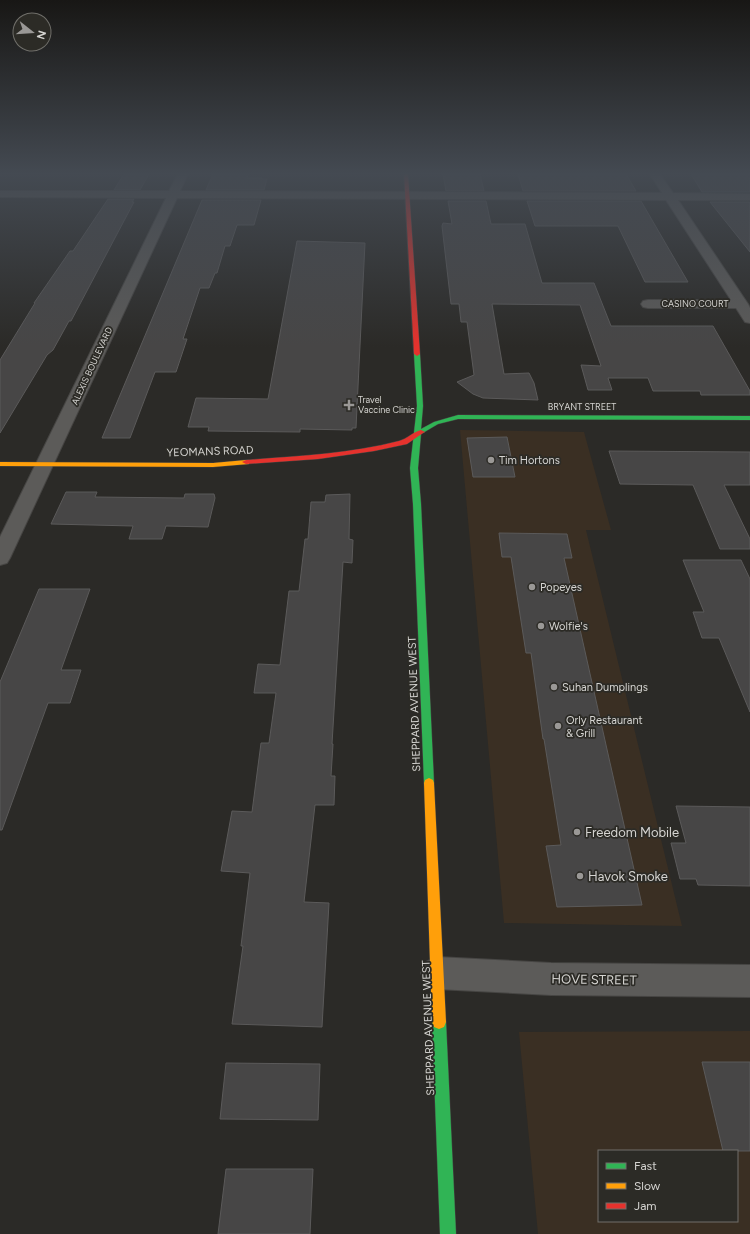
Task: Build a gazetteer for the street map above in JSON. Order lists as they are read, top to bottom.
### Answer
{
  "streets": {
    "main road": ["BRYANT STREET", "YEOMANS ROAD", "SHEPPARD AVENUE WEST"],
    "street": ["CASINO COURT", "ALEXIS BOULEVARD", "HOVE STREET"]
  },
  "crossings": [
    ["ALEXIS BOULEVARD", "YEOMANS ROAD"],
    ["BRYANT STREET", "YEOMANS ROAD"],
    ["BRYANT STREET", "SHEPPARD AVENUE WEST"],
    ["YEOMANS ROAD", "SHEPPARD AVENUE WEST"],
    ["SHEPPARD AVENUE WEST", "HOVE STREET"]
  ],
  "places": {
    "health": ["Travel Vaccine Clinic"],
    "other": [
      "Tim Hortons",
      "Popeyes",
      "Wolfie's",
      "Suhan Dumplings",
      "Orly Restaurant & Grill",
      "Freedom Mobile",
      "Havok Smoke"
    ]
  },
  "legend": ["Fast", "Slow", "Jam"],
  "north": "right"
}
